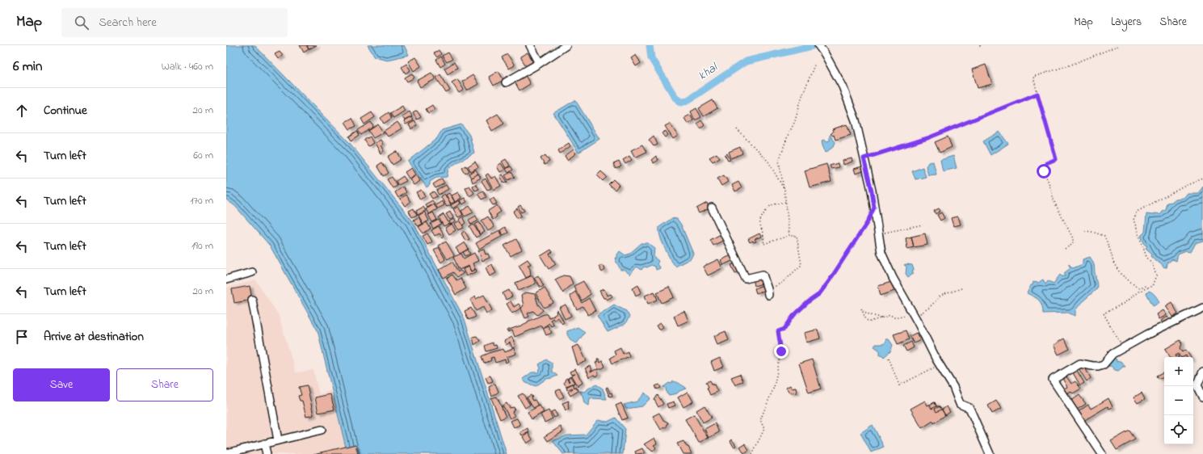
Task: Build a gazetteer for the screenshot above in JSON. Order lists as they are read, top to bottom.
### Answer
{
  "water": ["khal"],
  "page": {
    "header": "Map",
    "search": "Search here",
    "nav": ["Map", "Layers", "Share"],
    "heading": ["6 min", "Walk · 460 m"],
    "list": [
      ["Continue", "20 m"],
      ["Turn left", "60 m"],
      ["Turn left", "170 m"],
      ["Turn left", "190 m"],
      ["Turn left", "20 m"],
      "Arrive at destination"
    ],
    "map_buttons": ["+", "−"],
    "buttons": ["Save", "Share"]
  }
}
